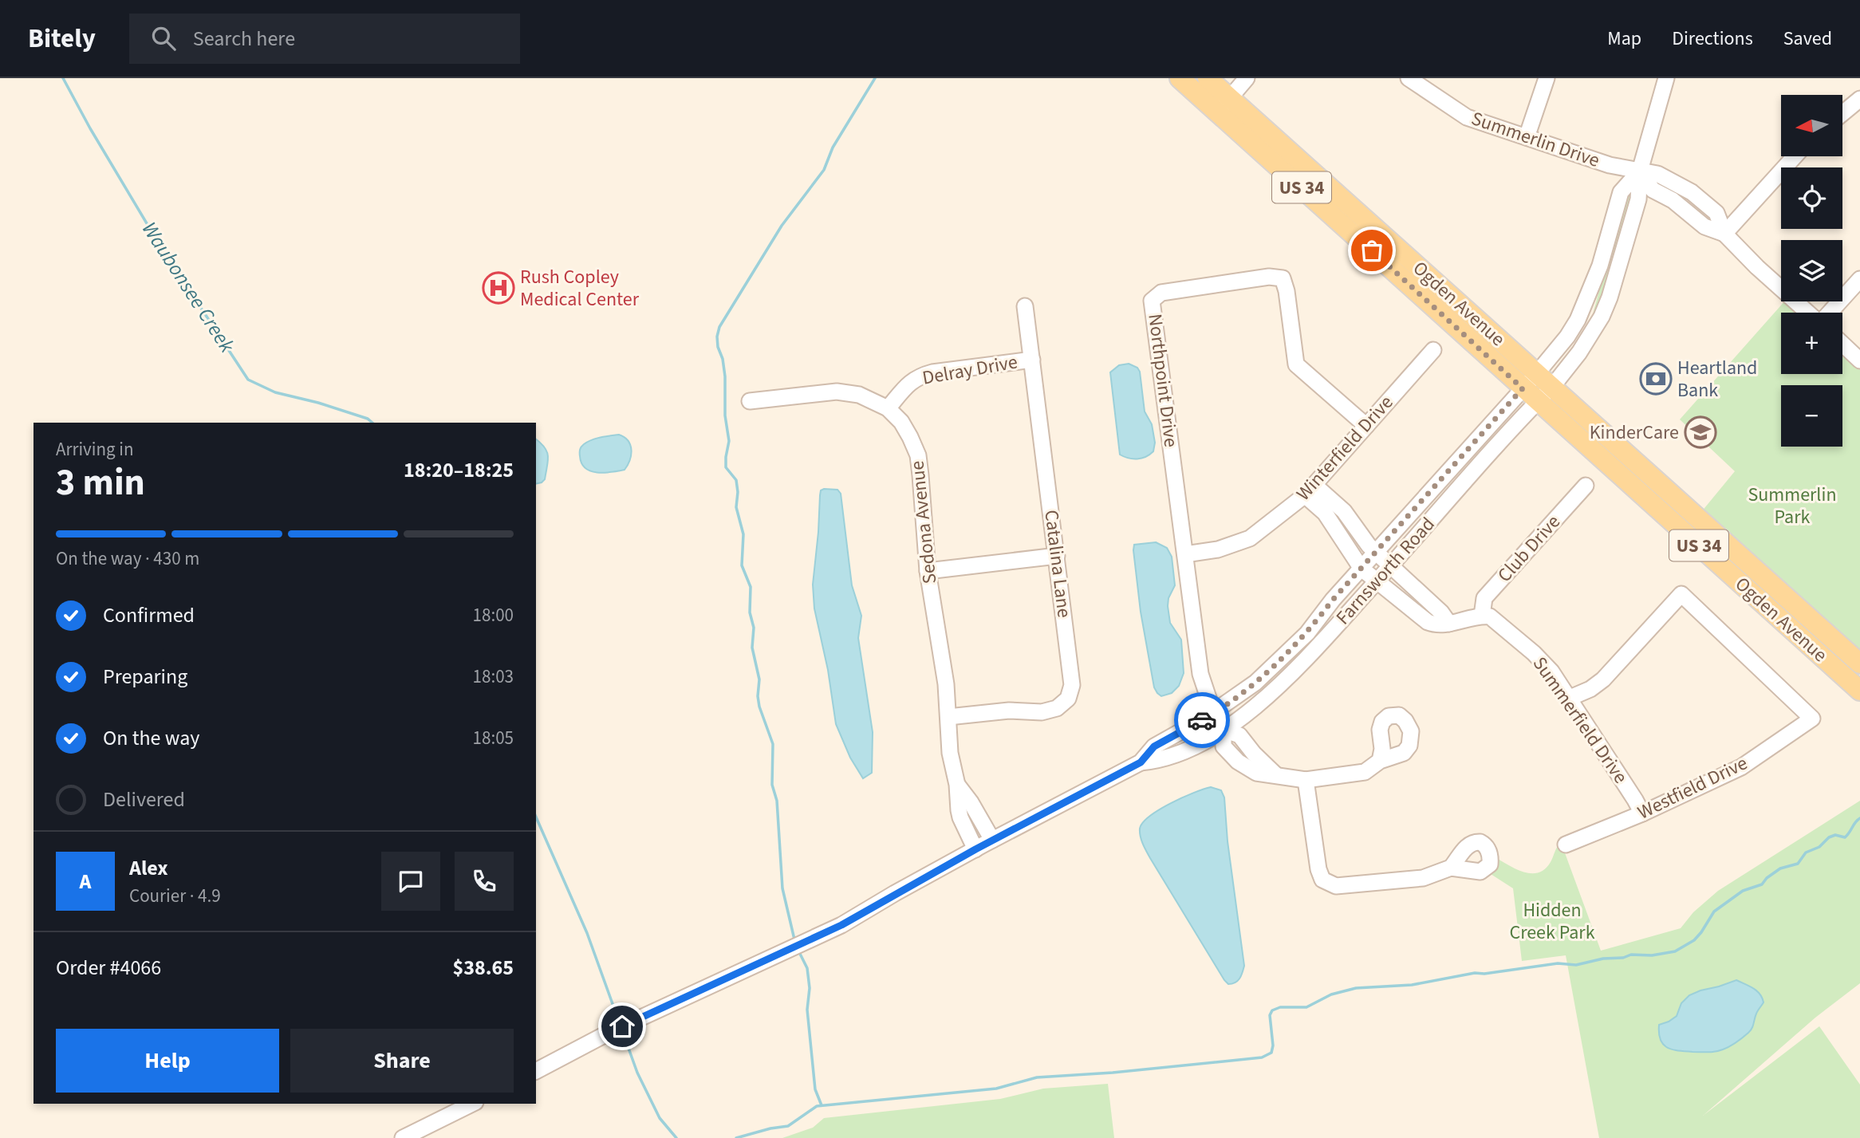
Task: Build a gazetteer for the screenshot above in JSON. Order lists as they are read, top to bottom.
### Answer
{
  "streets": {
    "main road": ["US 34", "Ogden Avenue"],
    "street": [
      "Summerlin Drive",
      "Delray Drive",
      "Northpoint Drive",
      "Winterfield Drive",
      "Sedona Avenue",
      "Club Drive",
      "Catalina Lane",
      "Farnsworth Road",
      "Summerfield Drive",
      "Westfield Drive"
    ]
  },
  "crossings": [
    ["Ogden Avenue", "Farnsworth Road"],
    ["Delray Drive", "Sedona Avenue"],
    ["Delray Drive", "Catalina Lane"],
    ["Northpoint Drive", "Winterfield Drive"],
    ["Northpoint Drive", "Farnsworth Road"],
    ["Sedona Avenue", "Catalina Lane"],
    ["Club Drive", "Summerfield Drive"],
    ["Summerfield Drive", "Westfield Drive"]
  ],
  "water": ["Waubonsee Creek"],
  "parks": ["Summerlin Park", "Hidden Creek Park"],
  "places": {
    "hospital": ["Rush Copley Medical Center"],
    "bank": ["Heartland Bank"],
    "school or university": ["KinderCare"]
  },
  "north": "left",
  "page": {
    "header": "Bitely",
    "search": "Search here",
    "nav": ["Map", "Directions", "Saved"],
    "map_buttons": ["+", "−"],
    "heading": ["3 min", "Arriving in", "18:20–18:25"],
    "panel": [
      "Alex",
      "Courier · 4.9",
      "Order #4066",
      "$38.65"
    ],
    "bar": "On the way · 430 m",
    "list": [
      ["Confirmed", "18:00"],
      ["Preparing", "18:03"],
      ["On the way", "18:05"],
      "Delivered"
    ],
    "round": "A",
    "buttons": ["Help", "Share"]
  }
}
